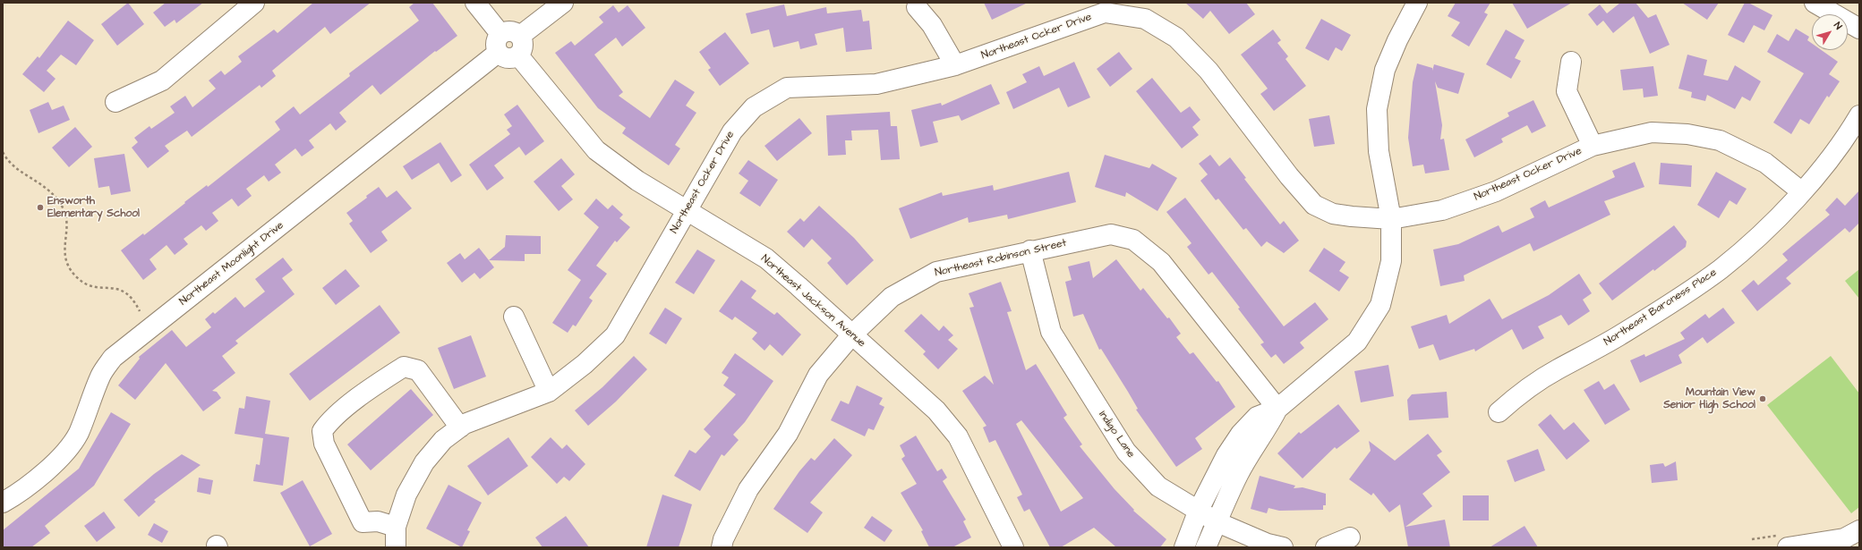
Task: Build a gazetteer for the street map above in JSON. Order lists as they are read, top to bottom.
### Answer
{
  "streets": {
    "street": [
      "Northeast Ocker Drive",
      "Northeast Robinson Street",
      "Northeast Moonlight Drive",
      "Northeast Jackson Avenue",
      "Northeast Baroness Place",
      "Indigo Lane"
    ]
  },
  "crossings": [
    ["Northeast Ocker Drive", "Northeast Jackson Avenue"],
    ["Northeast Ocker Drive", "Northeast Baroness Place"],
    ["Northeast Robinson Street", "Northeast Jackson Avenue"],
    ["Northeast Robinson Street", "Indigo Lane"],
    ["Northeast Moonlight Drive", "Northeast Jackson Avenue"]
  ],
  "places": ["Ensworth Elementary School", "Mountain View Senior High School"],
  "north": "top right"
}
